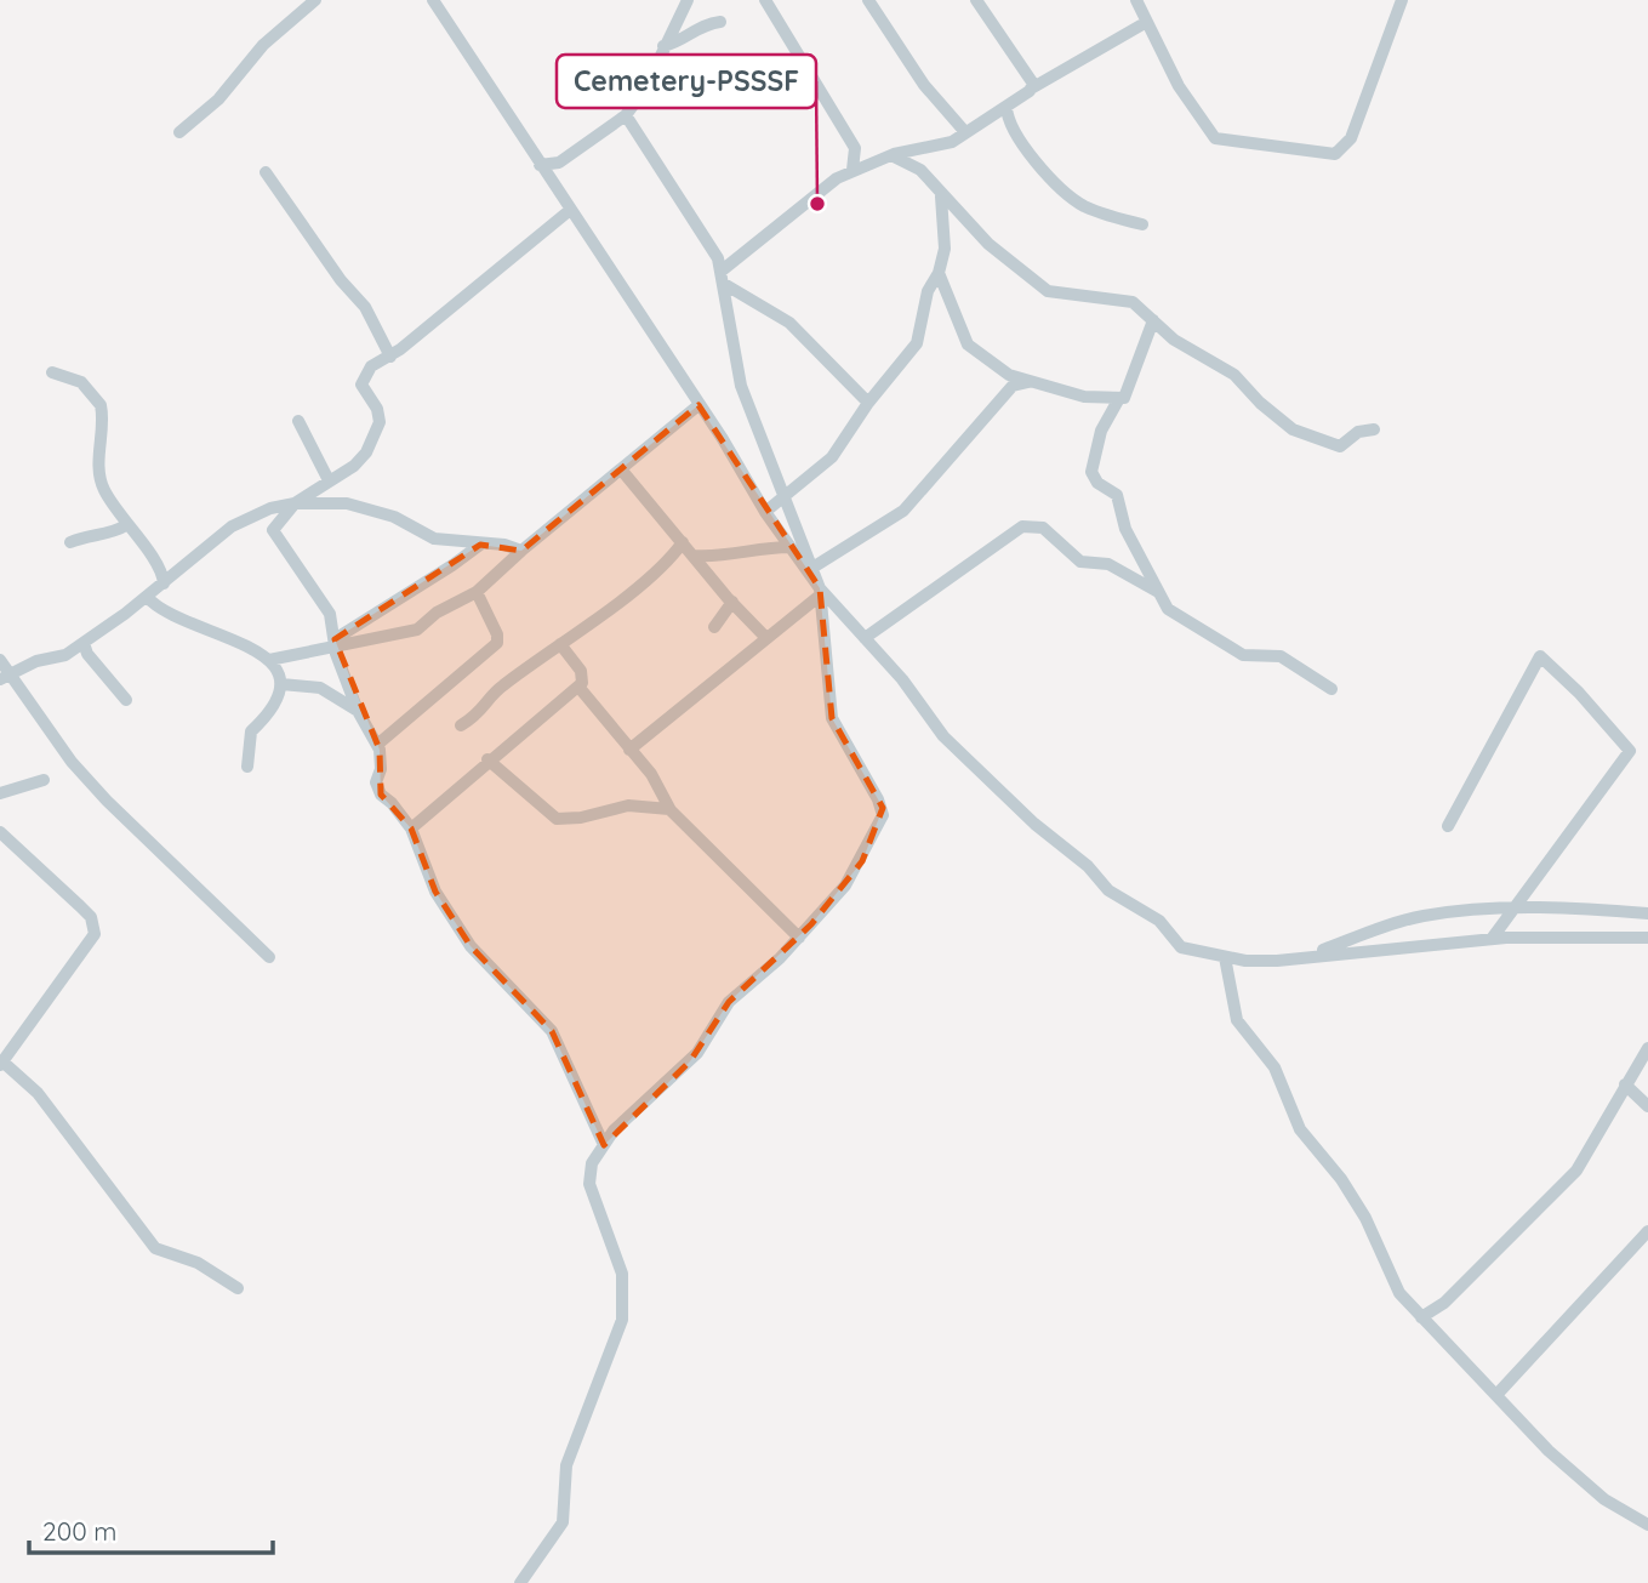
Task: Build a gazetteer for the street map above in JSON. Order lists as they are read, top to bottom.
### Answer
{
  "places": ["Cemetery-PSSSF"],
  "scale_bar": "200 m"
}
